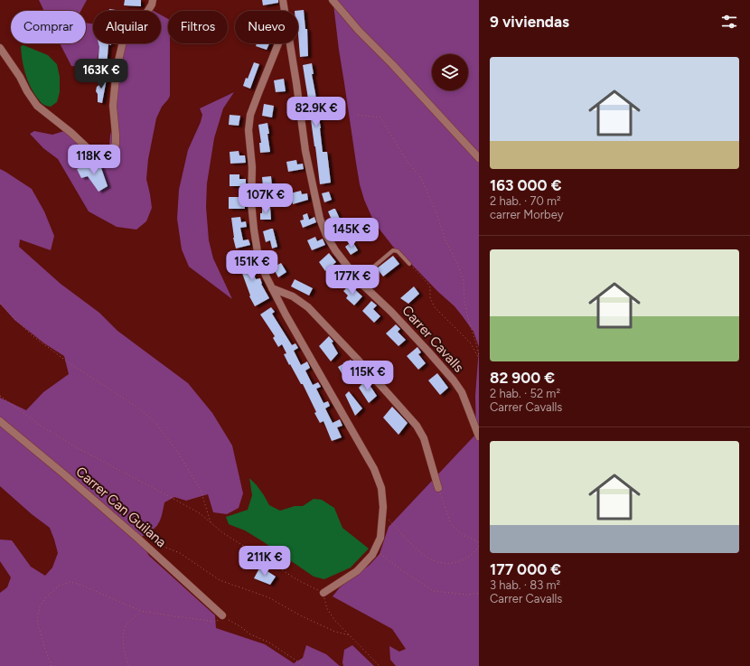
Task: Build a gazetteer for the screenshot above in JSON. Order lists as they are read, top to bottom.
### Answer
{
  "streets": {
    "street": ["Carrer Cavalls", "Carrer Can Guilana"]
  },
  "page": {
    "heading": "9 viviendas",
    "chip": [
      "Comprar",
      "Alquilar",
      "Filtros",
      "Nuevo"
    ],
    "list": [
      {
        "name": "163 000 €",
        "note": "2 hab. · 70 m² · carrer Morbey"
      },
      {
        "name": "82 900 €",
        "note": "2 hab. · 52 m² · Carrer Cavalls"
      },
      {
        "name": "177 000 €",
        "note": "3 hab. · 83 m² · Carrer Cavalls"
      }
    ],
    "price": [
      "163K €",
      "82.9K €",
      "118K €",
      "107K €",
      "145K €",
      "151K €",
      "177K €",
      "115K €",
      "211K €"
    ]
  }
}
